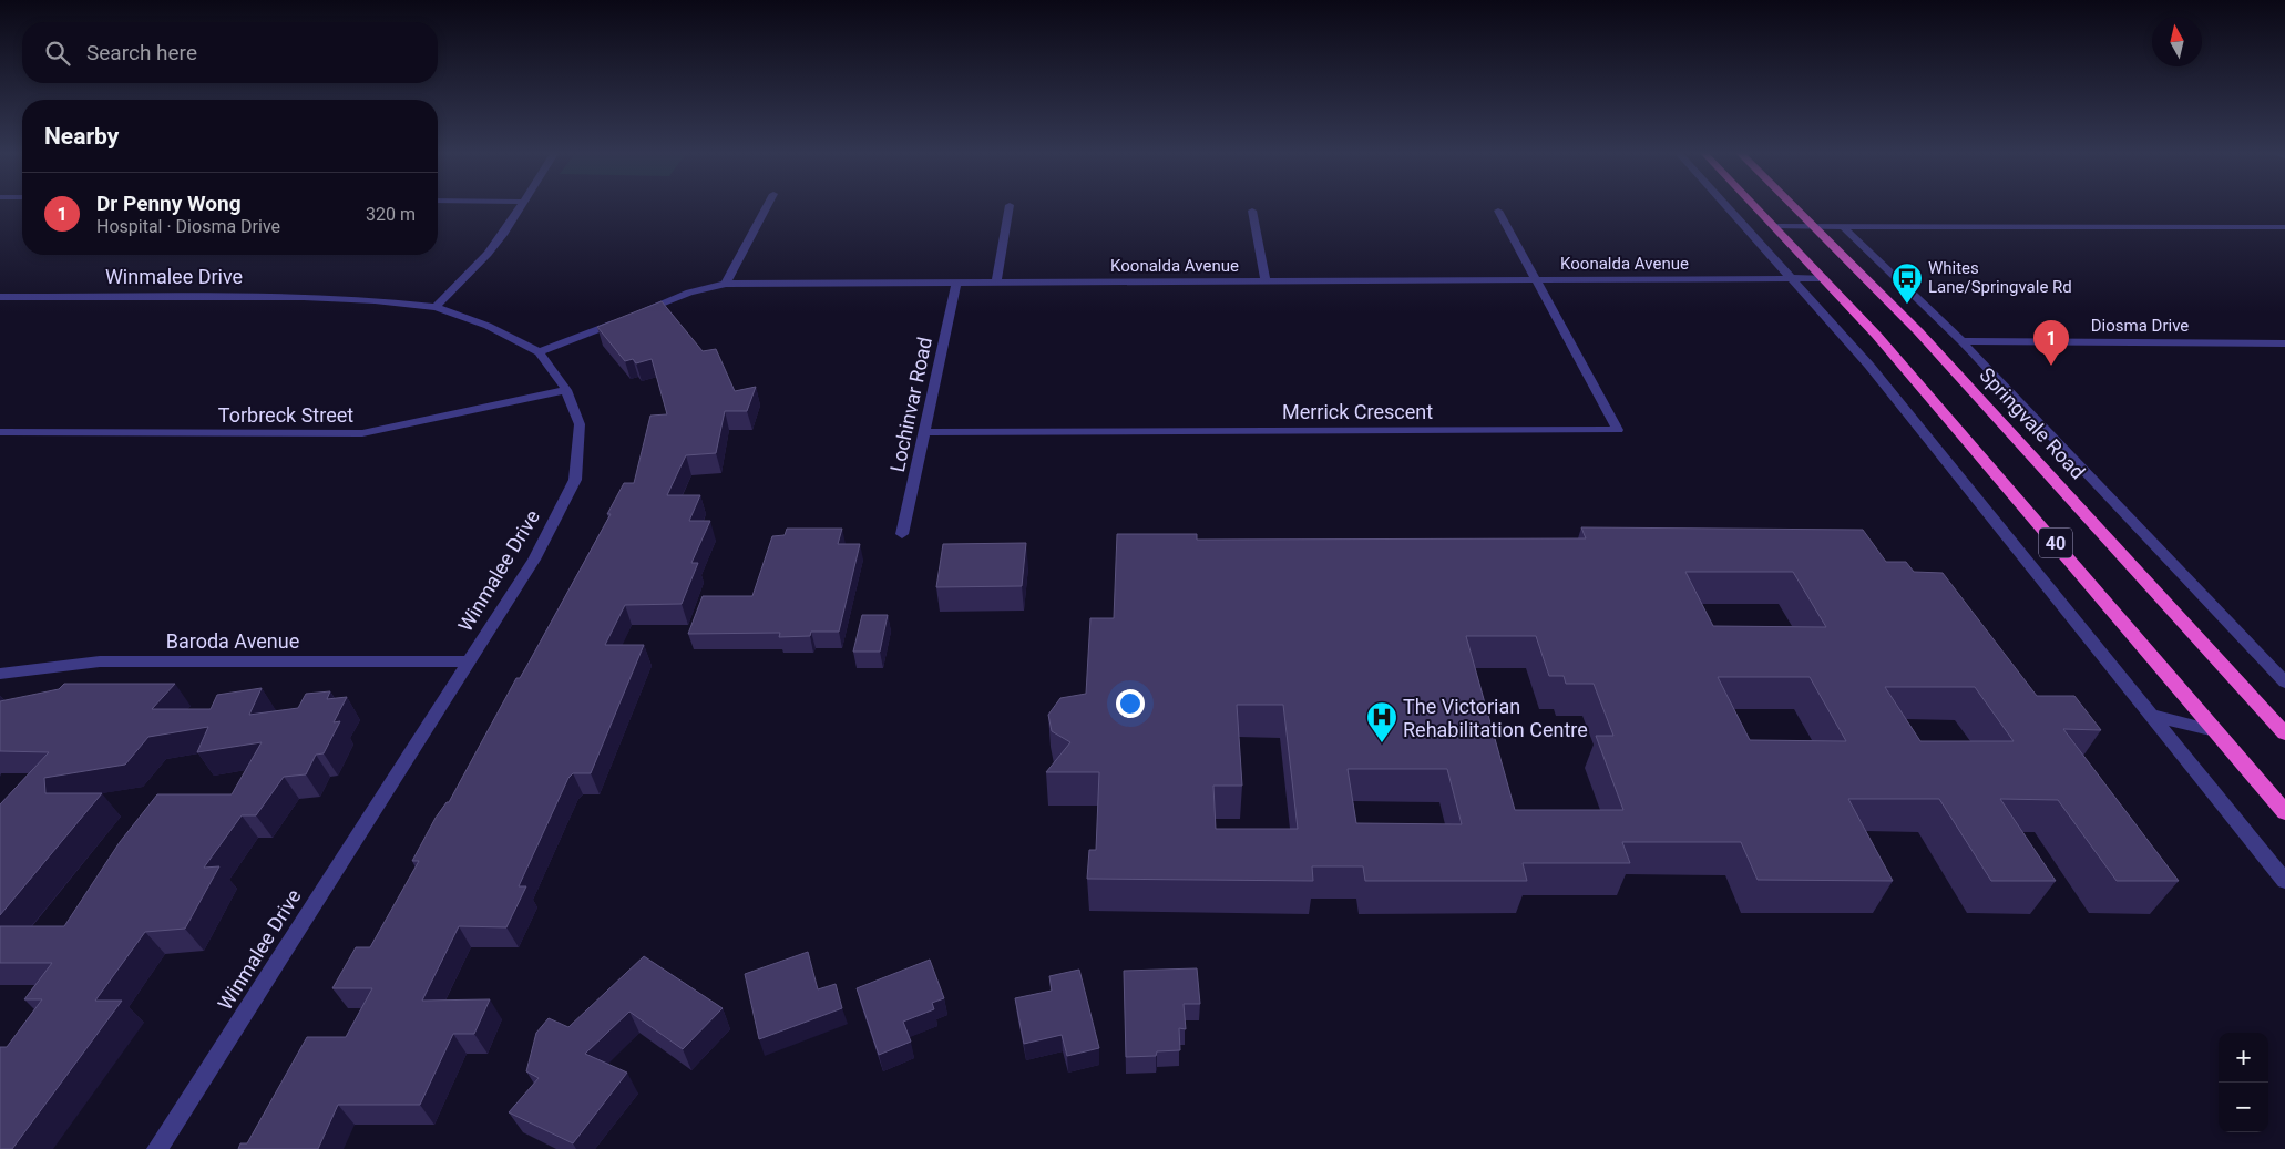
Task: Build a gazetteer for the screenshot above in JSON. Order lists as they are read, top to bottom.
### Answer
{
  "streets": {
    "highway": ["Springvale Road", "40"],
    "street": [
      "Koonalda Avenue",
      "Winmalee Drive",
      "Diosma Drive",
      "Lochinvar Road",
      "Merrick Crescent",
      "Torbreck Street",
      "Baroda Avenue"
    ]
  },
  "crossings": [
    ["Koonalda Avenue", "Winmalee Drive"],
    ["Koonalda Avenue", "Lochinvar Road"],
    ["Koonalda Avenue", "Merrick Crescent"],
    ["Koonalda Avenue", "40"],
    ["Winmalee Drive", "Torbreck Street"],
    ["Winmalee Drive", "Baroda Avenue"],
    ["Diosma Drive", "Springvale Road"],
    ["Lochinvar Road", "Merrick Crescent"]
  ],
  "places": {
    "bus stop": ["Whites Lane/Springvale Rd"],
    "hospital": ["The Victorian Rehabilitation Centre"]
  },
  "north": "top",
  "page": {
    "search": "Search here",
    "heading": "Nearby",
    "list": [
      {
        "mark": "1",
        "name": "Dr Penny Wong",
        "note": "Hospital · Diosma Drive",
        "value": "320 m"
      }
    ],
    "pins": "1",
    "map_buttons": ["+", "−"]
  }
}
